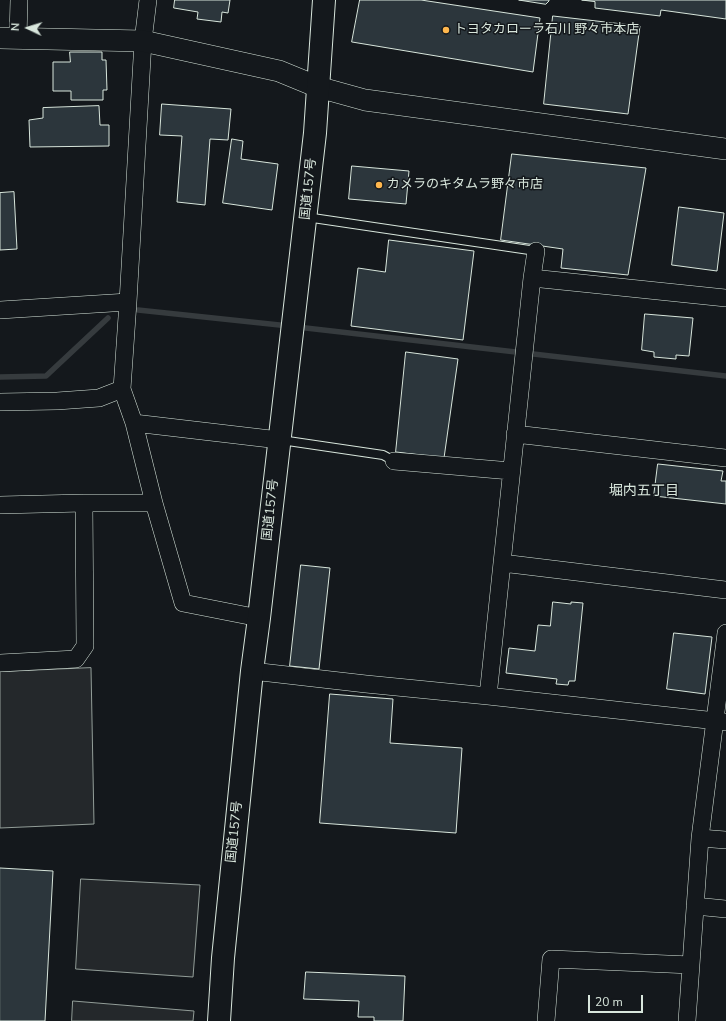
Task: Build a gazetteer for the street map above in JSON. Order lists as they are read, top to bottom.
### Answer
{
  "streets": {
    "highway": ["国道157号"]
  },
  "districts": ["堀内五丁目"],
  "places": ["トヨタカローラ石川 野々市本店", "カメラのキタムラ野々市店"],
  "scale_bar": "20 m",
  "north": "left"
}
